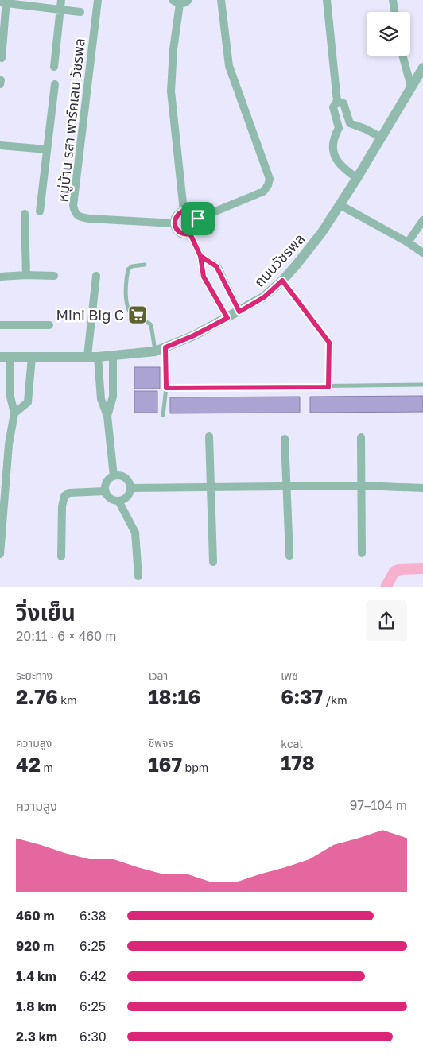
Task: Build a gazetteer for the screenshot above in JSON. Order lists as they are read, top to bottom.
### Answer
{
  "streets": {
    "street": ["หมู่บ้าน รสา พาร์คเลน วัชรพล", "ถนนวัชรพล"]
  },
  "places": {
    "supermarket": ["Mini Big C"]
  },
  "page": {
    "heading": ["วิ่งเย็น", "20:11 · 6 × 460 m"],
    "stats": [
      ["ระยะทาง", "2.76 km"],
      ["เวลา", "18:16"],
      ["เพซ", "6:37 /km"],
      ["ความสูง", "42 m"],
      ["ชีพจร", "167 bpm"],
      ["kcal", "178"]
    ],
    "chart": ["ความสูง", "97–104 m"],
    "list": [
      {
        "name": "460 m",
        "note": "6:38"
      },
      {
        "name": "920 m",
        "note": "6:25"
      },
      {
        "name": "1.4 km",
        "note": "6:42"
      },
      {
        "name": "1.8 km",
        "note": "6:25"
      },
      {
        "name": "2.3 km",
        "note": "6:30"
      }
    ]
  }
}
